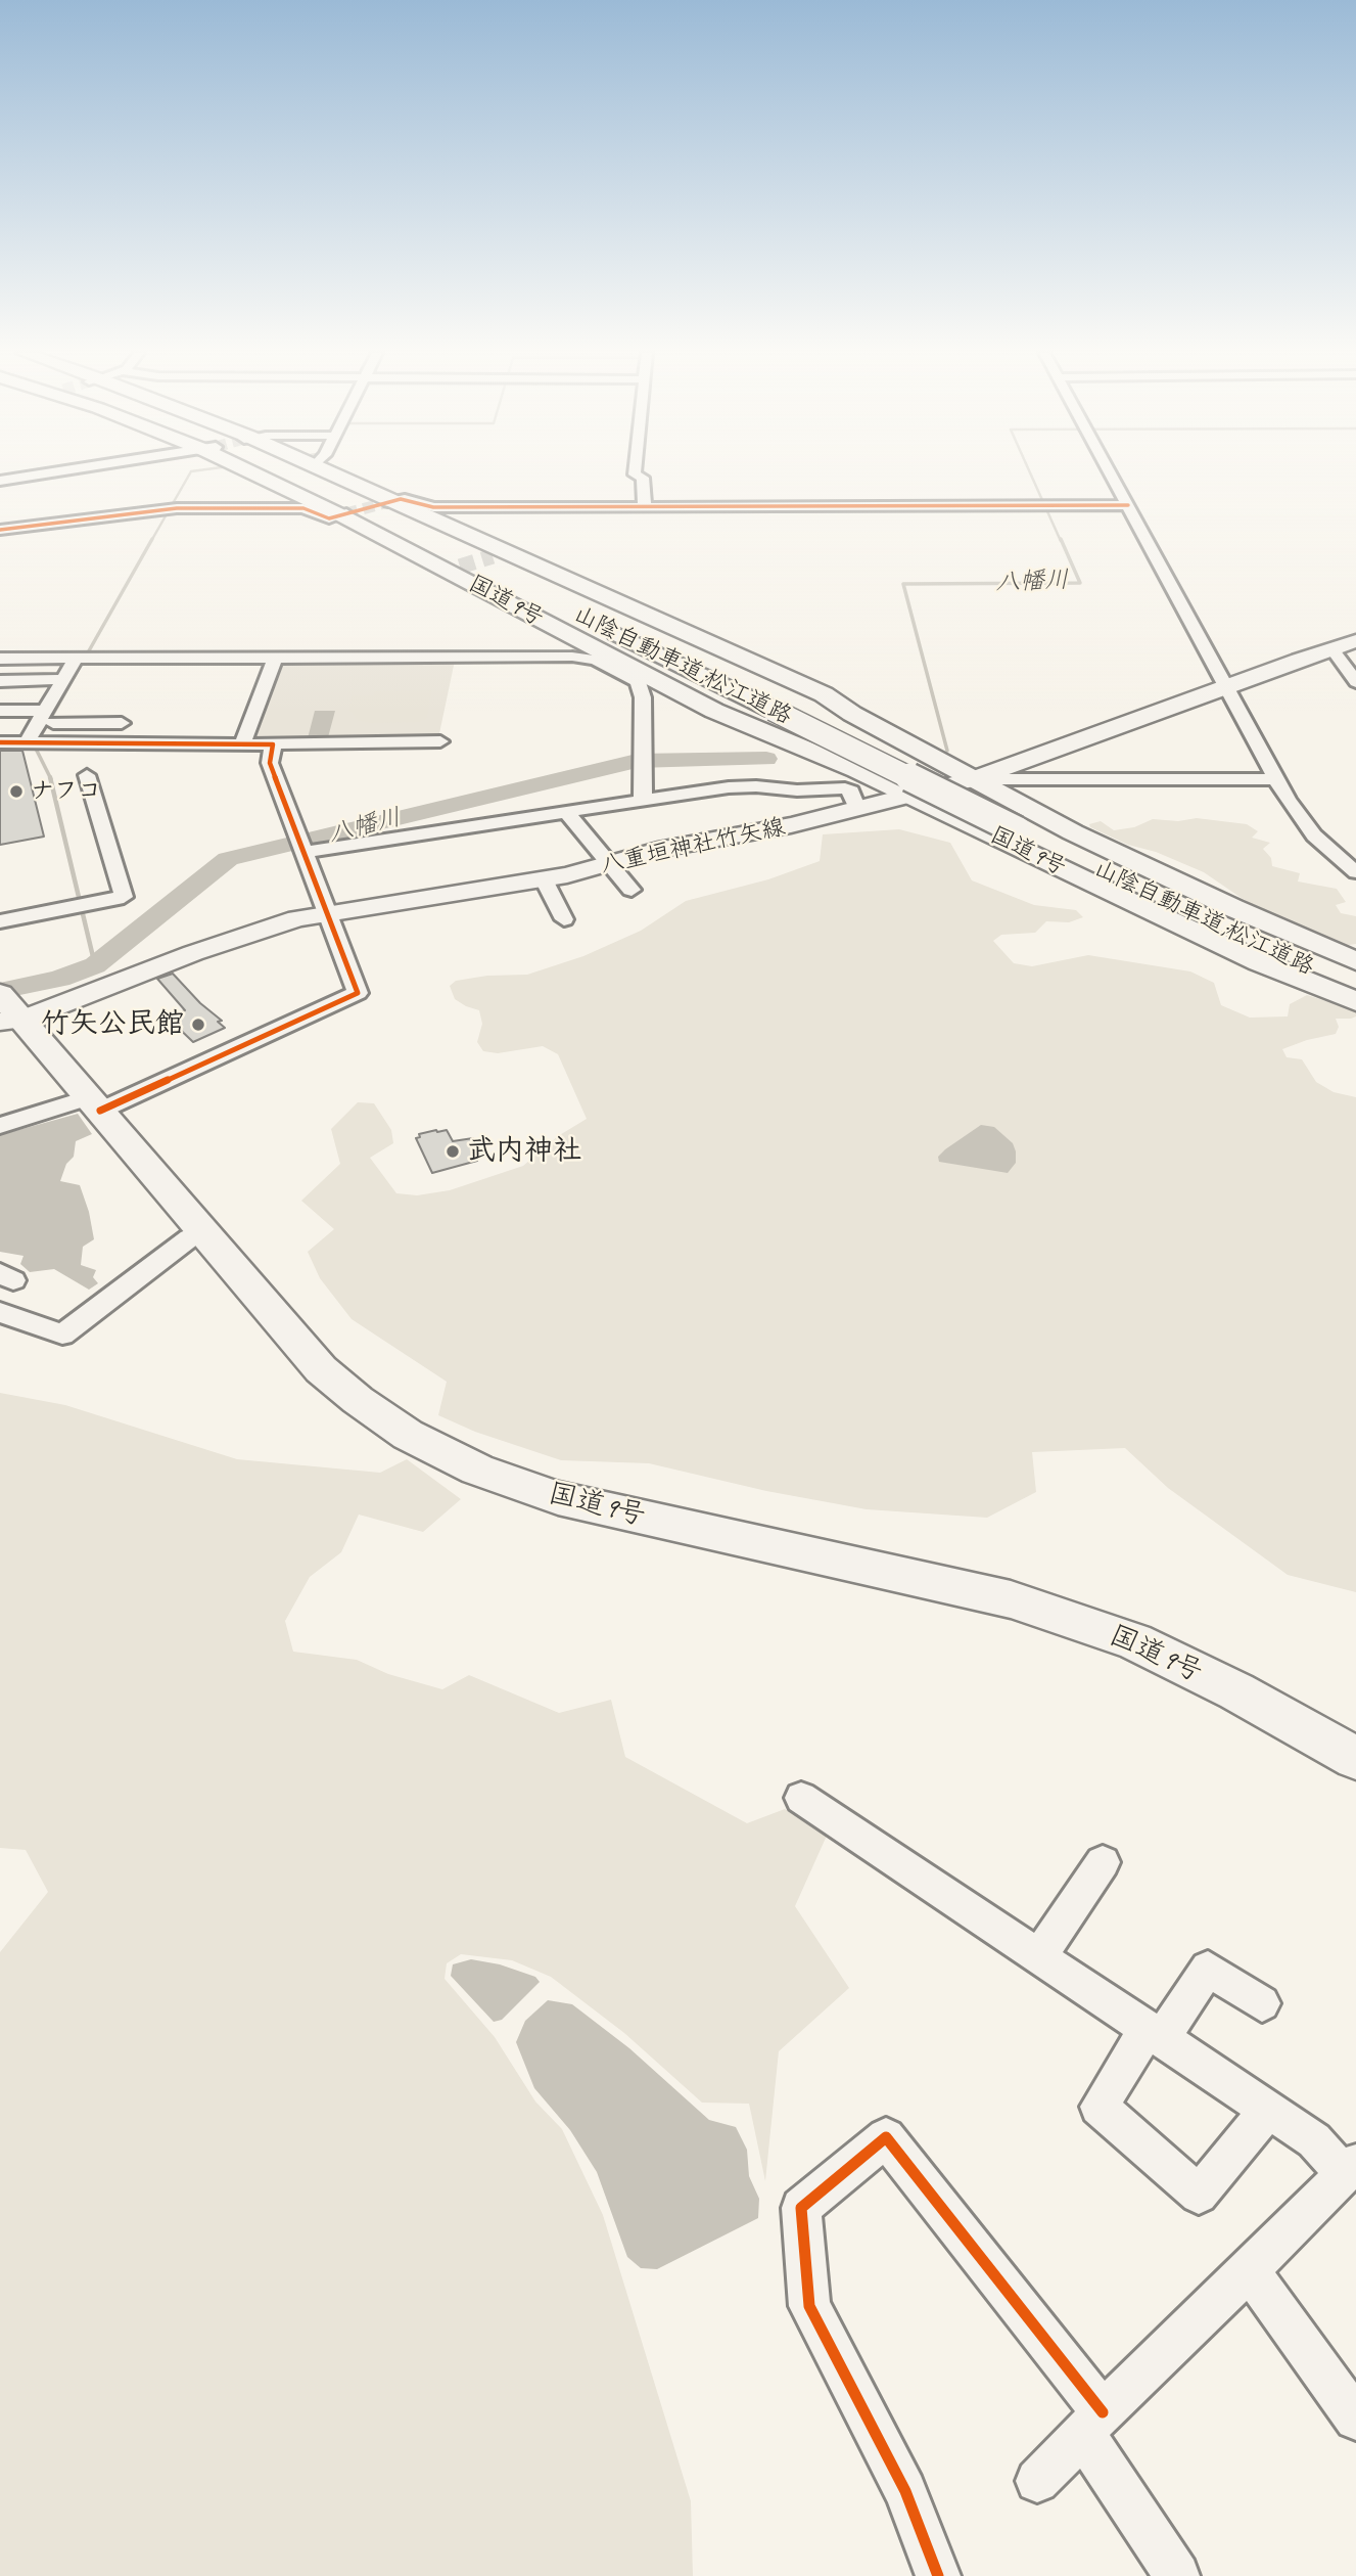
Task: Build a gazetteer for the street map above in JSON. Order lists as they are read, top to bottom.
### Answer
{
  "streets": {
    "highway": ["国道9号", "山陰自動車道;松江道路"],
    "main road": ["八重垣神社竹矢線"]
  },
  "crossings": [
    ["国道9号", "山陰自動車道;松江道路"],
    ["国道9号", "八重垣神社竹矢線"]
  ],
  "water": ["八幡川"],
  "places": ["ナフコ", "竹矢公民館", "武内神社"]
}
